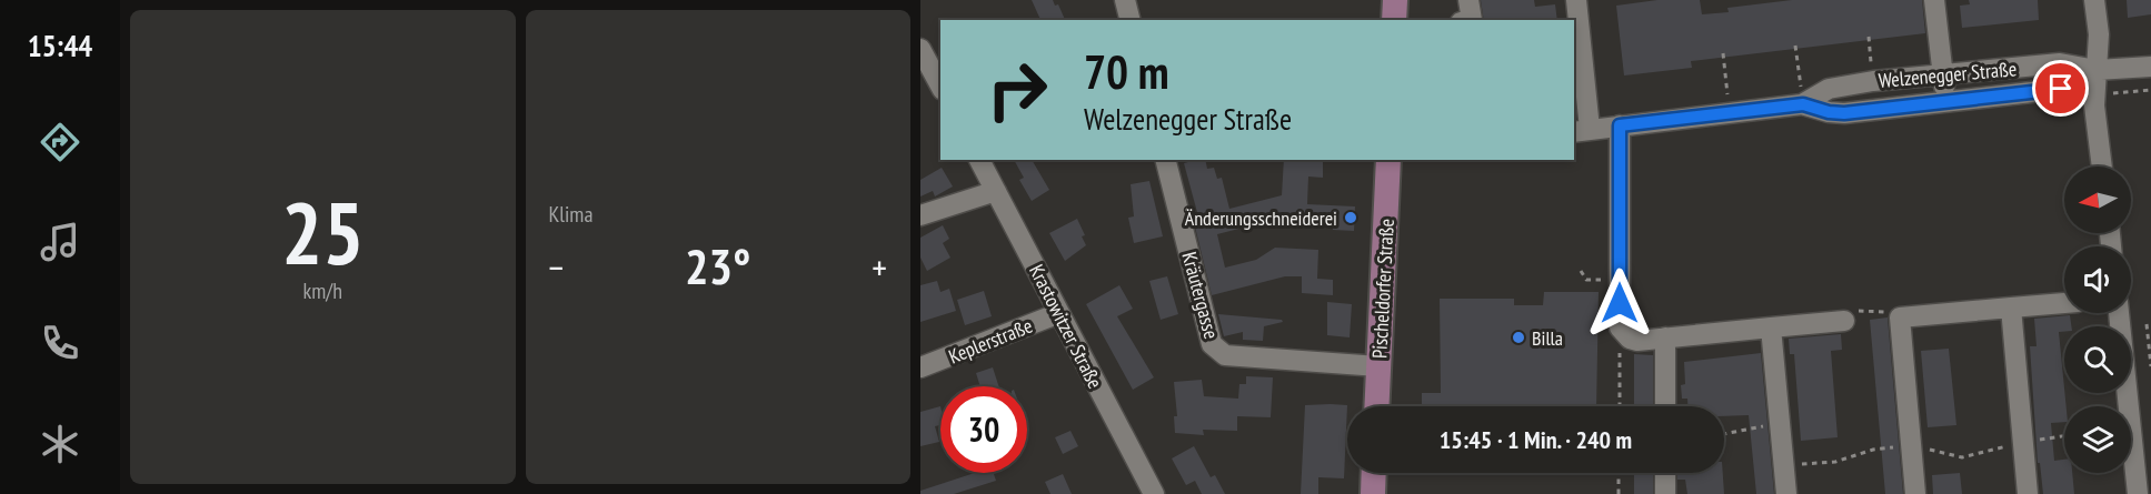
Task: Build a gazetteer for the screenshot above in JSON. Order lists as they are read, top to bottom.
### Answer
{
  "streets": {
    "main road": ["Pischeldorfer Straße"],
    "street": [
      "Welzenegger Straße",
      "Kräutergasse",
      "Krastowitzer Straße",
      "Keplerstraße"
    ]
  },
  "crossings": [
    ["Pischeldorfer Straße", "Kräutergasse"],
    ["Krastowitzer Straße", "Keplerstraße"]
  ],
  "places": ["Änderungsschneiderei", "Billa"],
  "north": "left",
  "page": {
    "tabs": "15:44",
    "tile": [
      ["25", "km/h"],
      "Klima"
    ],
    "turn": ["70 m", "Welzenegger Straße"],
    "heat": ["−", "23°", "+"],
    "limit": "30",
    "trip": "15:45 · 1 Min. · 240 m"
  }
}
